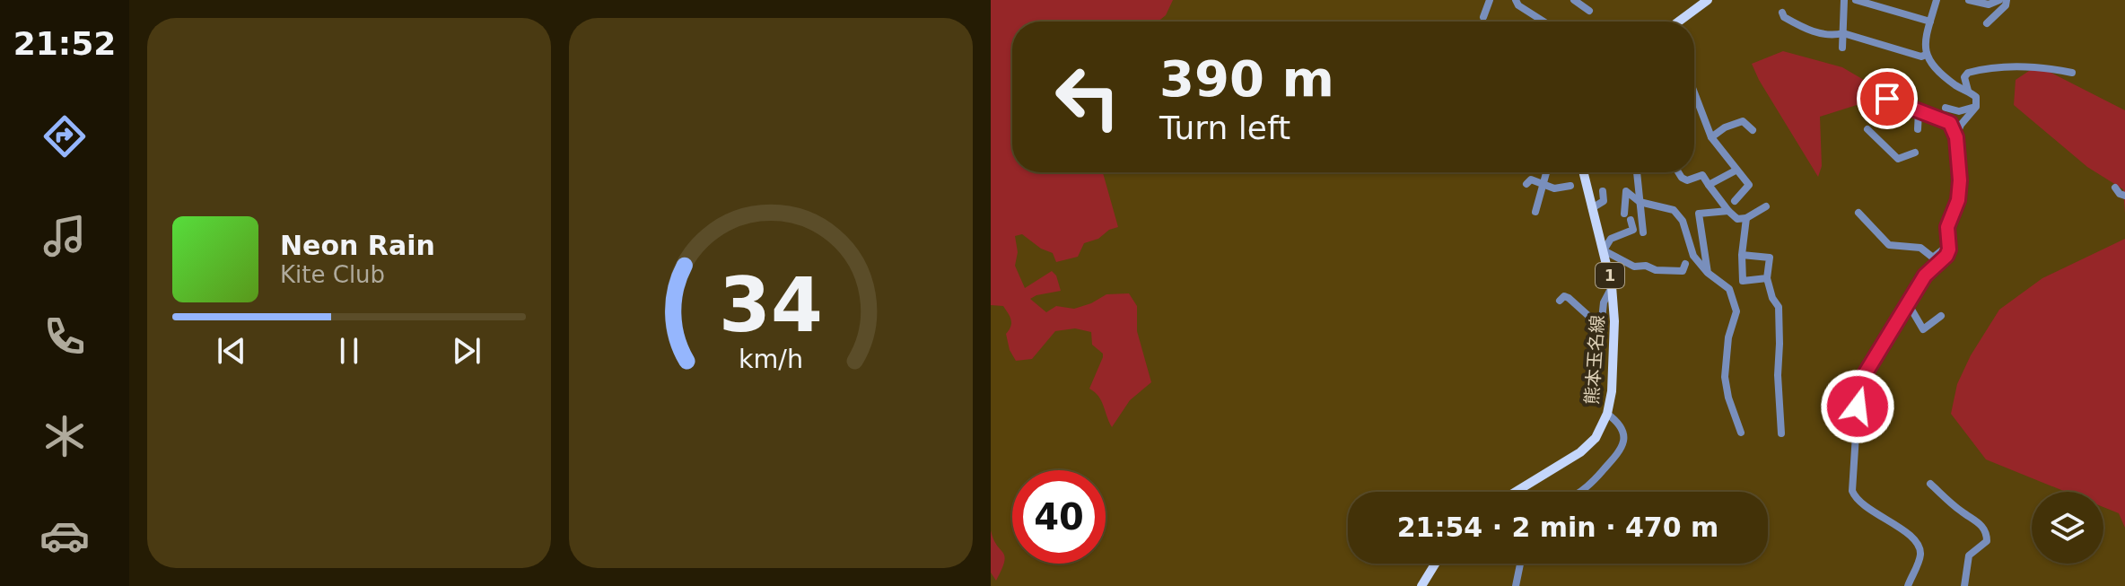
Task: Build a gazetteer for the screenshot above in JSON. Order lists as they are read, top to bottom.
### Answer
{
  "streets": {
    "main road": ["1", "熊本玉名線"]
  },
  "page": {
    "tabs": "21:52",
    "turn": ["390 m", "Turn left"],
    "song": ["Neon Rain", "Kite Club"],
    "limit": "40",
    "trip": "21:54 · 2 min · 470 m",
    "gauge": ["34", "km/h"]
  }
}
